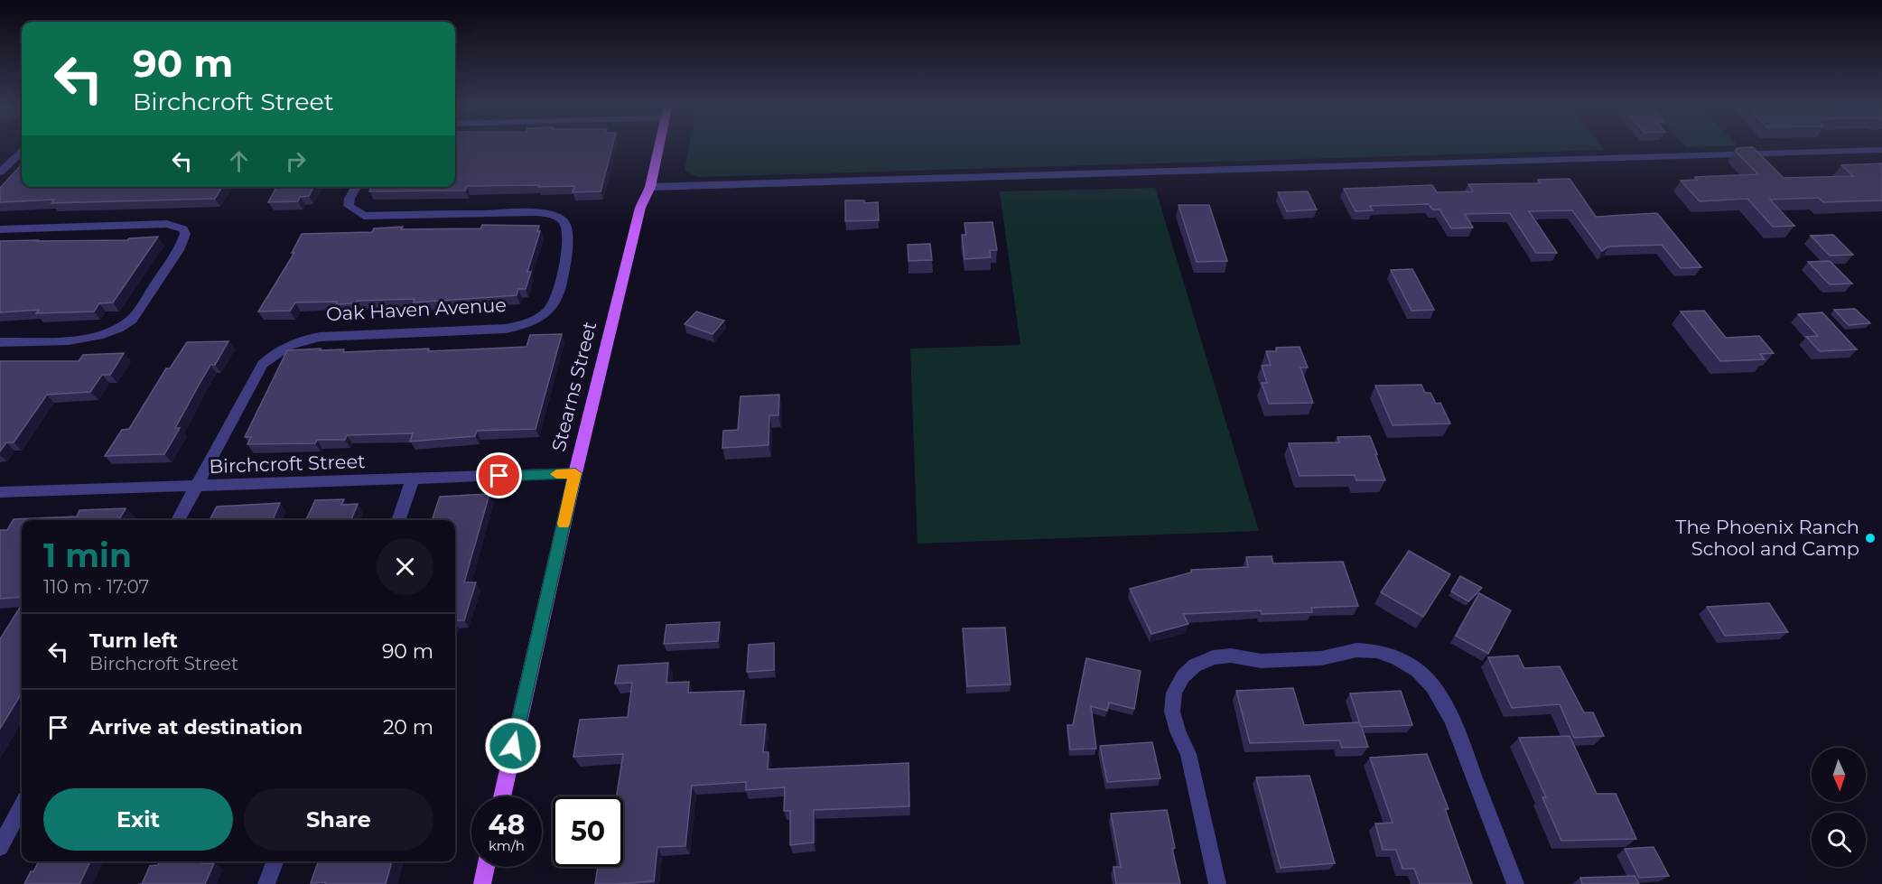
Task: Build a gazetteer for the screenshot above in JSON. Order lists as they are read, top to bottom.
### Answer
{
  "streets": {
    "main road": ["Stearns Street"],
    "street": ["Oak Haven Avenue", "Birchcroft Street"]
  },
  "crossings": [
    ["Oak Haven Avenue", "Birchcroft Street"],
    ["Stearns Street", "Birchcroft Street"]
  ],
  "places": ["The Phoenix Ranch School and Camp"],
  "north": "bottom",
  "page": {
    "turn": ["90 m", "Birchcroft Street"],
    "heading": ["1 min", "110 m · 17:07"],
    "list": [
      {
        "name": "Turn left",
        "note": "Birchcroft Street",
        "value": "90 m"
      },
      {
        "name": "Arrive at destination",
        "value": "20 m"
      }
    ],
    "buttons": ["Exit", "Share"],
    "speed": "48 km/h",
    "limit": "50"
  }
}
